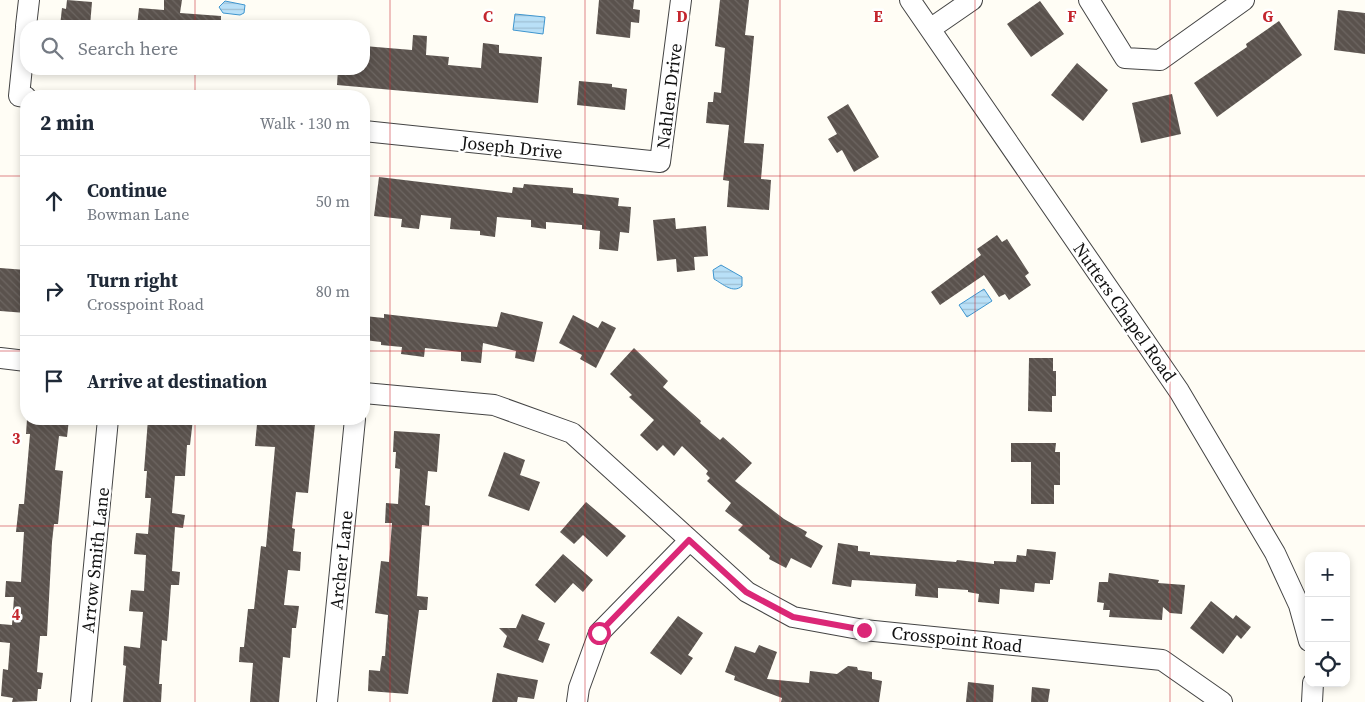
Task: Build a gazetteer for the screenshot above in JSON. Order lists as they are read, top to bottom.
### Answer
{
  "streets": {
    "street": [
      "Nahlen Drive",
      "Joseph Drive",
      "Nutters Chapel Road",
      "Arrow Smith Lane",
      "Archer Lane",
      "Crosspoint Road"
    ]
  },
  "crossings": [
    ["Nahlen Drive", "Joseph Drive"]
  ],
  "page": {
    "search": "Search here",
    "heading": ["2 min", "Walk · 130 m"],
    "list": [
      ["Continue", "Bowman Lane", "50 m"],
      ["Turn right", "Crosspoint Road", "80 m"],
      "Arrive at destination"
    ],
    "map_buttons": ["+", "−"]
  },
  "grid": {
    "columns": [
      "C",
      "D",
      "E",
      "F",
      "G"
    ],
    "rows": ["3", "4"]
  }
}
